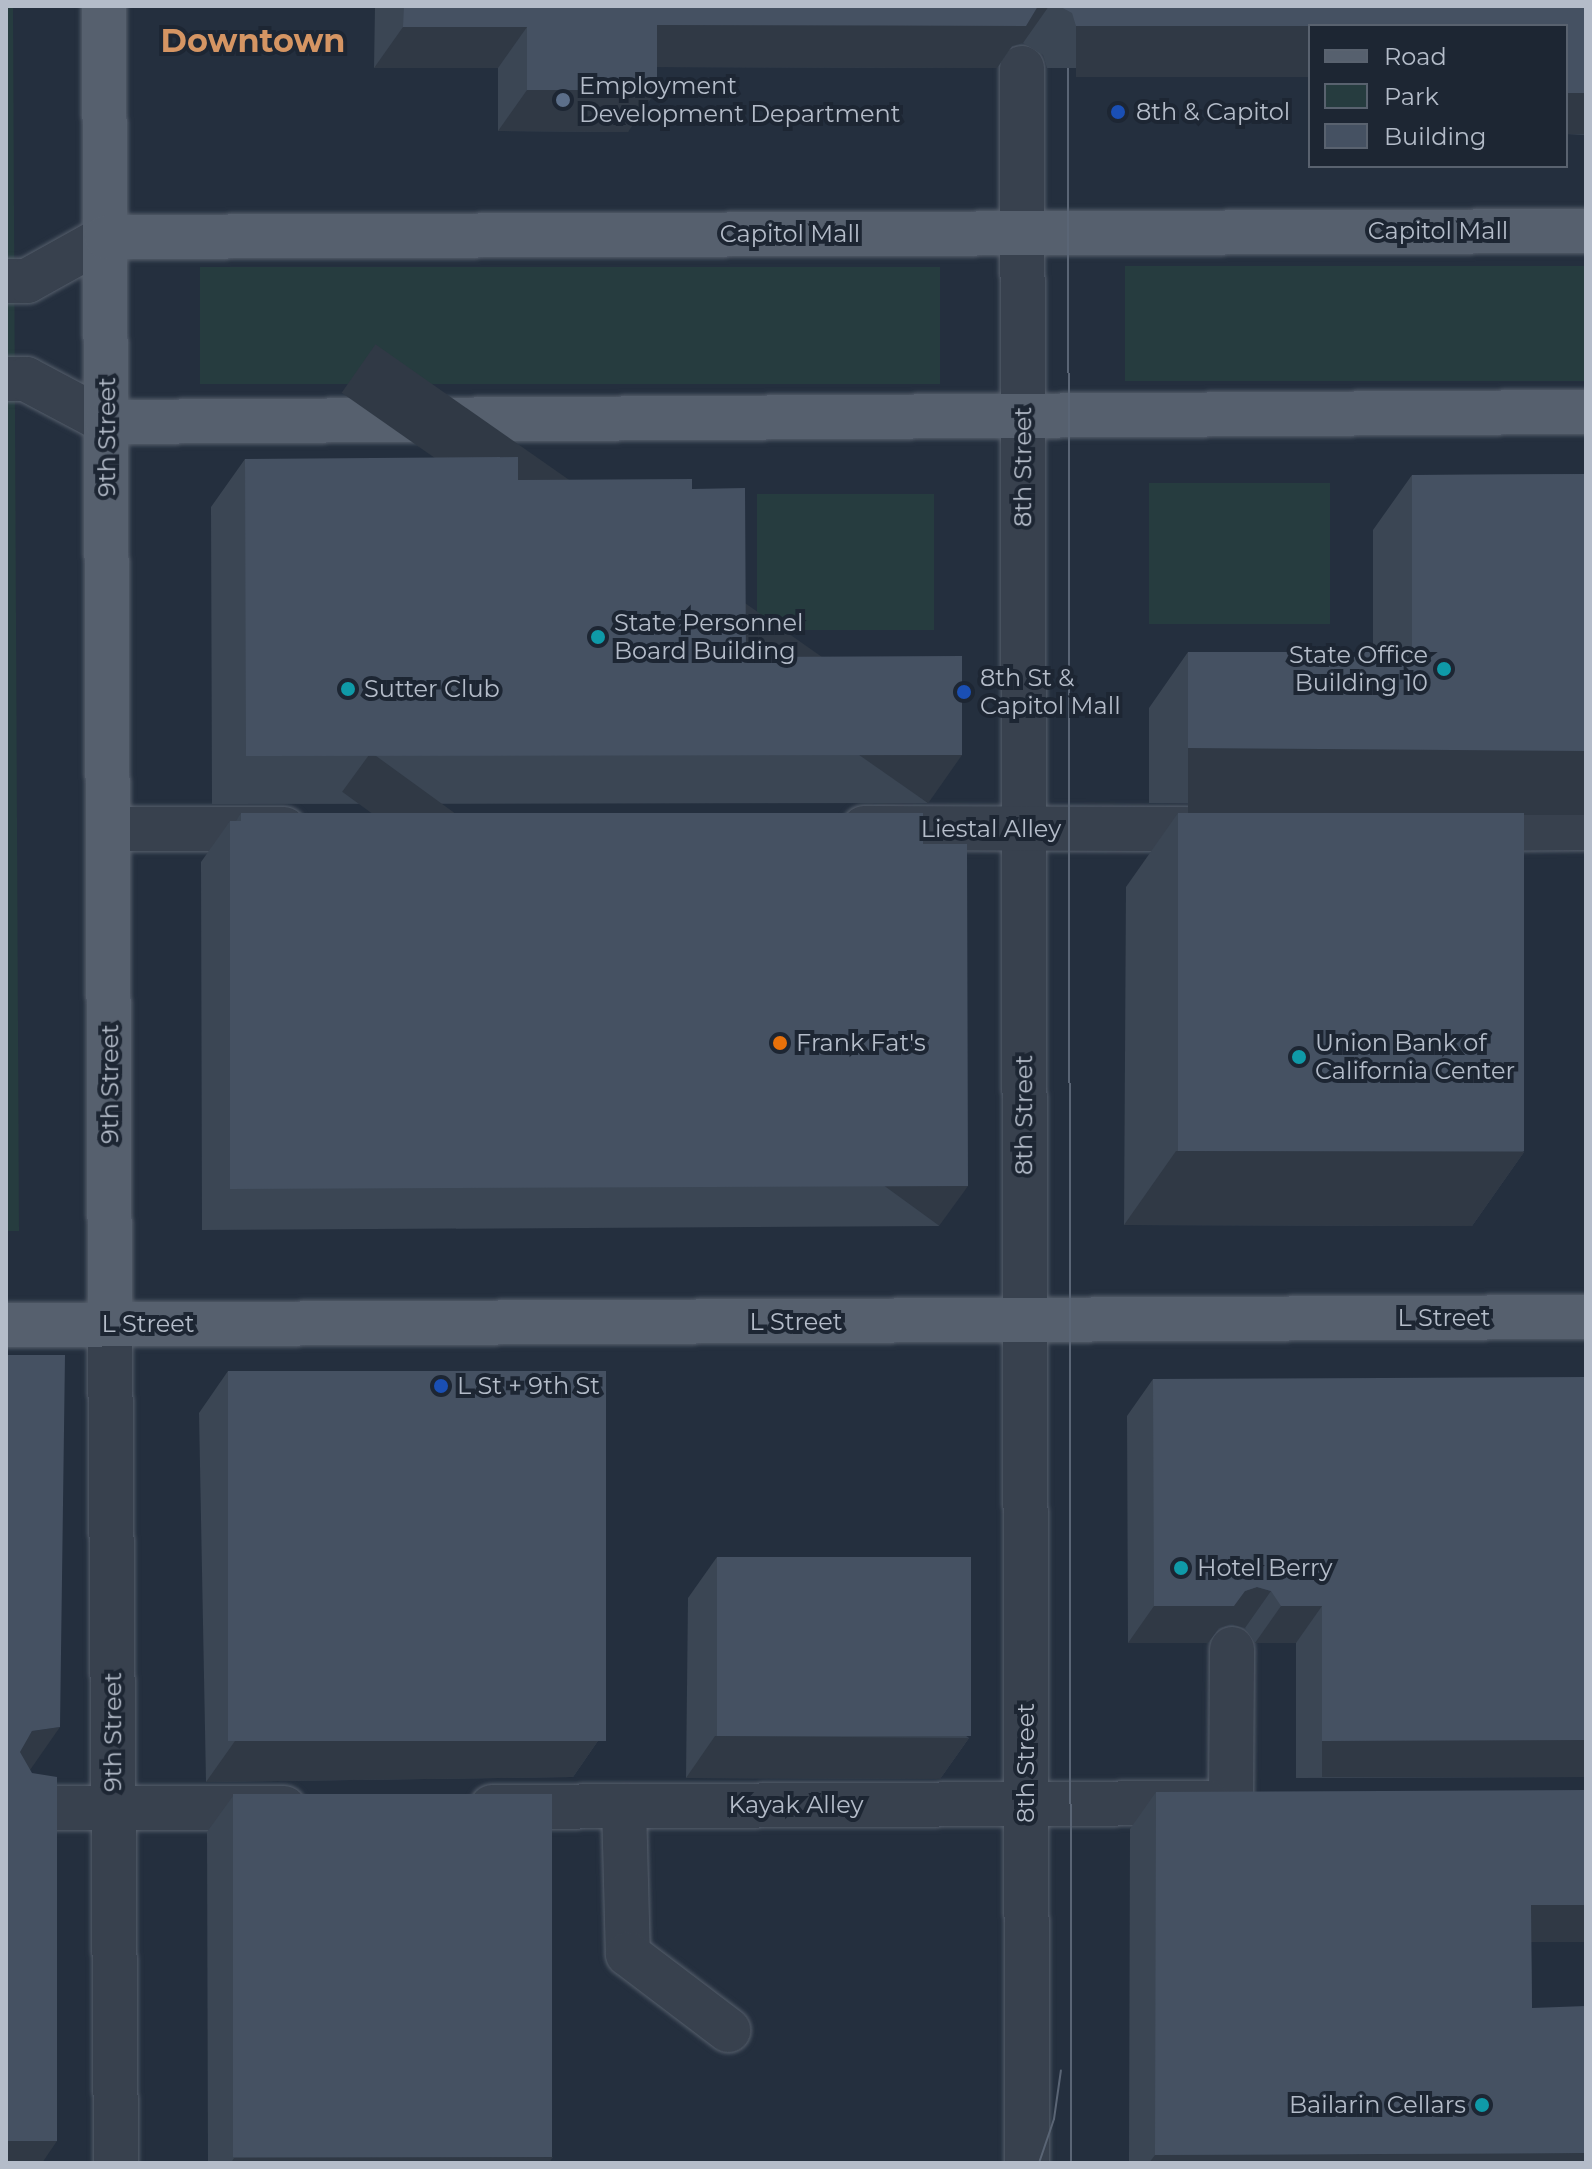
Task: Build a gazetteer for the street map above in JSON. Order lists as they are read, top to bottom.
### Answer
{
  "streets": {
    "main road": ["Capitol Mall", "9th Street", "L Street"],
    "street": ["8th Street", "Liestal Alley", "Kayak Alley"]
  },
  "crossings": [
    ["Capitol Mall", "9th Street"],
    ["Capitol Mall", "8th Street"],
    ["9th Street", "L Street"],
    ["8th Street", "Liestal Alley"],
    ["8th Street", "L Street"],
    ["8th Street", "Kayak Alley"]
  ],
  "districts": ["Downtown"],
  "places": [
    "Employment Development Department",
    "8th & Capitol",
    "State Personnel Board Building",
    "State Office Building 10",
    "Sutter Club",
    "8th St & Capitol Mall",
    "Frank Fat's",
    "Union Bank of California Center",
    "L St + 9th St",
    "Hotel Berry",
    "Bailarin Cellars"
  ],
  "legend": ["Road", "Park", "Building"]
}
